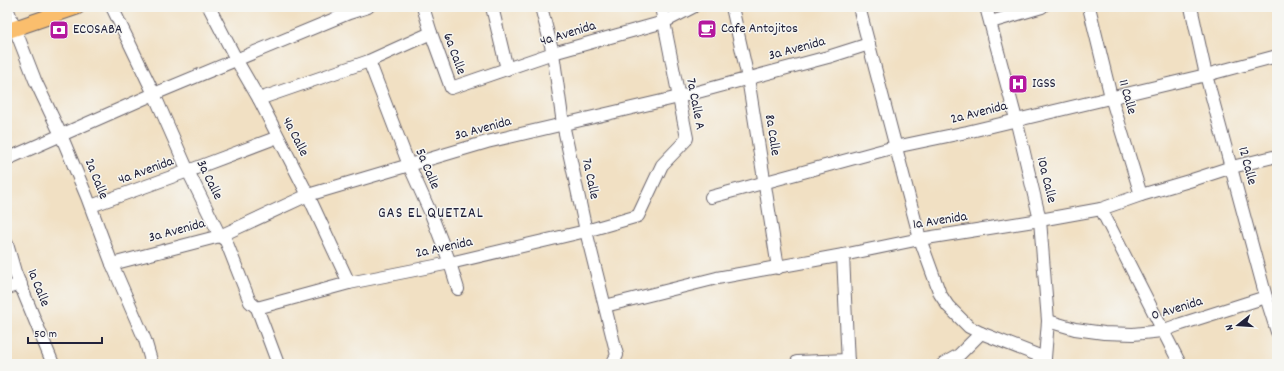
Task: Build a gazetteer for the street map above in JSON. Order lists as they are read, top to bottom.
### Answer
{
  "streets": {
    "street": [
      "4a Avenida",
      "3a Avenida",
      "6a Calle",
      "11 Calle",
      "7a Calle A",
      "2a Avenida",
      "8a Calle",
      "4a Calle",
      "12 Calle",
      "5a Calle",
      "2a Calle",
      "7a Calle",
      "3a Calle",
      "10a Calle",
      "1a Avenida",
      "1a Calle",
      "0 Avenida"
    ]
  },
  "crossings": [
    ["4a Avenida", "6a Calle"],
    ["4a Avenida", "7a Calle A"],
    ["4a Avenida", "4a Calle"],
    ["4a Avenida", "2a Calle"],
    ["4a Avenida", "7a Calle"],
    ["4a Avenida", "3a Calle"],
    ["3a Avenida", "7a Calle A"],
    ["3a Avenida", "8a Calle"],
    ["3a Avenida", "4a Calle"],
    ["3a Avenida", "5a Calle"],
    ["3a Avenida", "2a Calle"],
    ["3a Avenida", "7a Calle"],
    ["3a Avenida", "3a Calle"],
    ["11 Calle", "2a Avenida"],
    ["11 Calle", "1a Avenida"],
    ["7a Calle A", "2a Avenida"],
    ["2a Avenida", "8a Calle"],
    ["2a Avenida", "4a Calle"],
    ["2a Avenida", "12 Calle"],
    ["2a Avenida", "5a Calle"],
    ["2a Avenida", "7a Calle"],
    ["2a Avenida", "3a Calle"],
    ["2a Avenida", "10a Calle"],
    ["8a Calle", "1a Avenida"],
    ["12 Calle", "1a Avenida"],
    ["12 Calle", "0 Avenida"],
    ["7a Calle", "1a Avenida"],
    ["10a Calle", "1a Avenida"],
    ["10a Calle", "0 Avenida"]
  ],
  "districts": ["GAS EL QUETZAL"],
  "places": {
    "cafe": ["Cafe Antojitos"],
    "bank": ["ECOSABA"],
    "hospital": ["IGSS"]
  },
  "scale_bar": "50 m",
  "north": "left"
}
